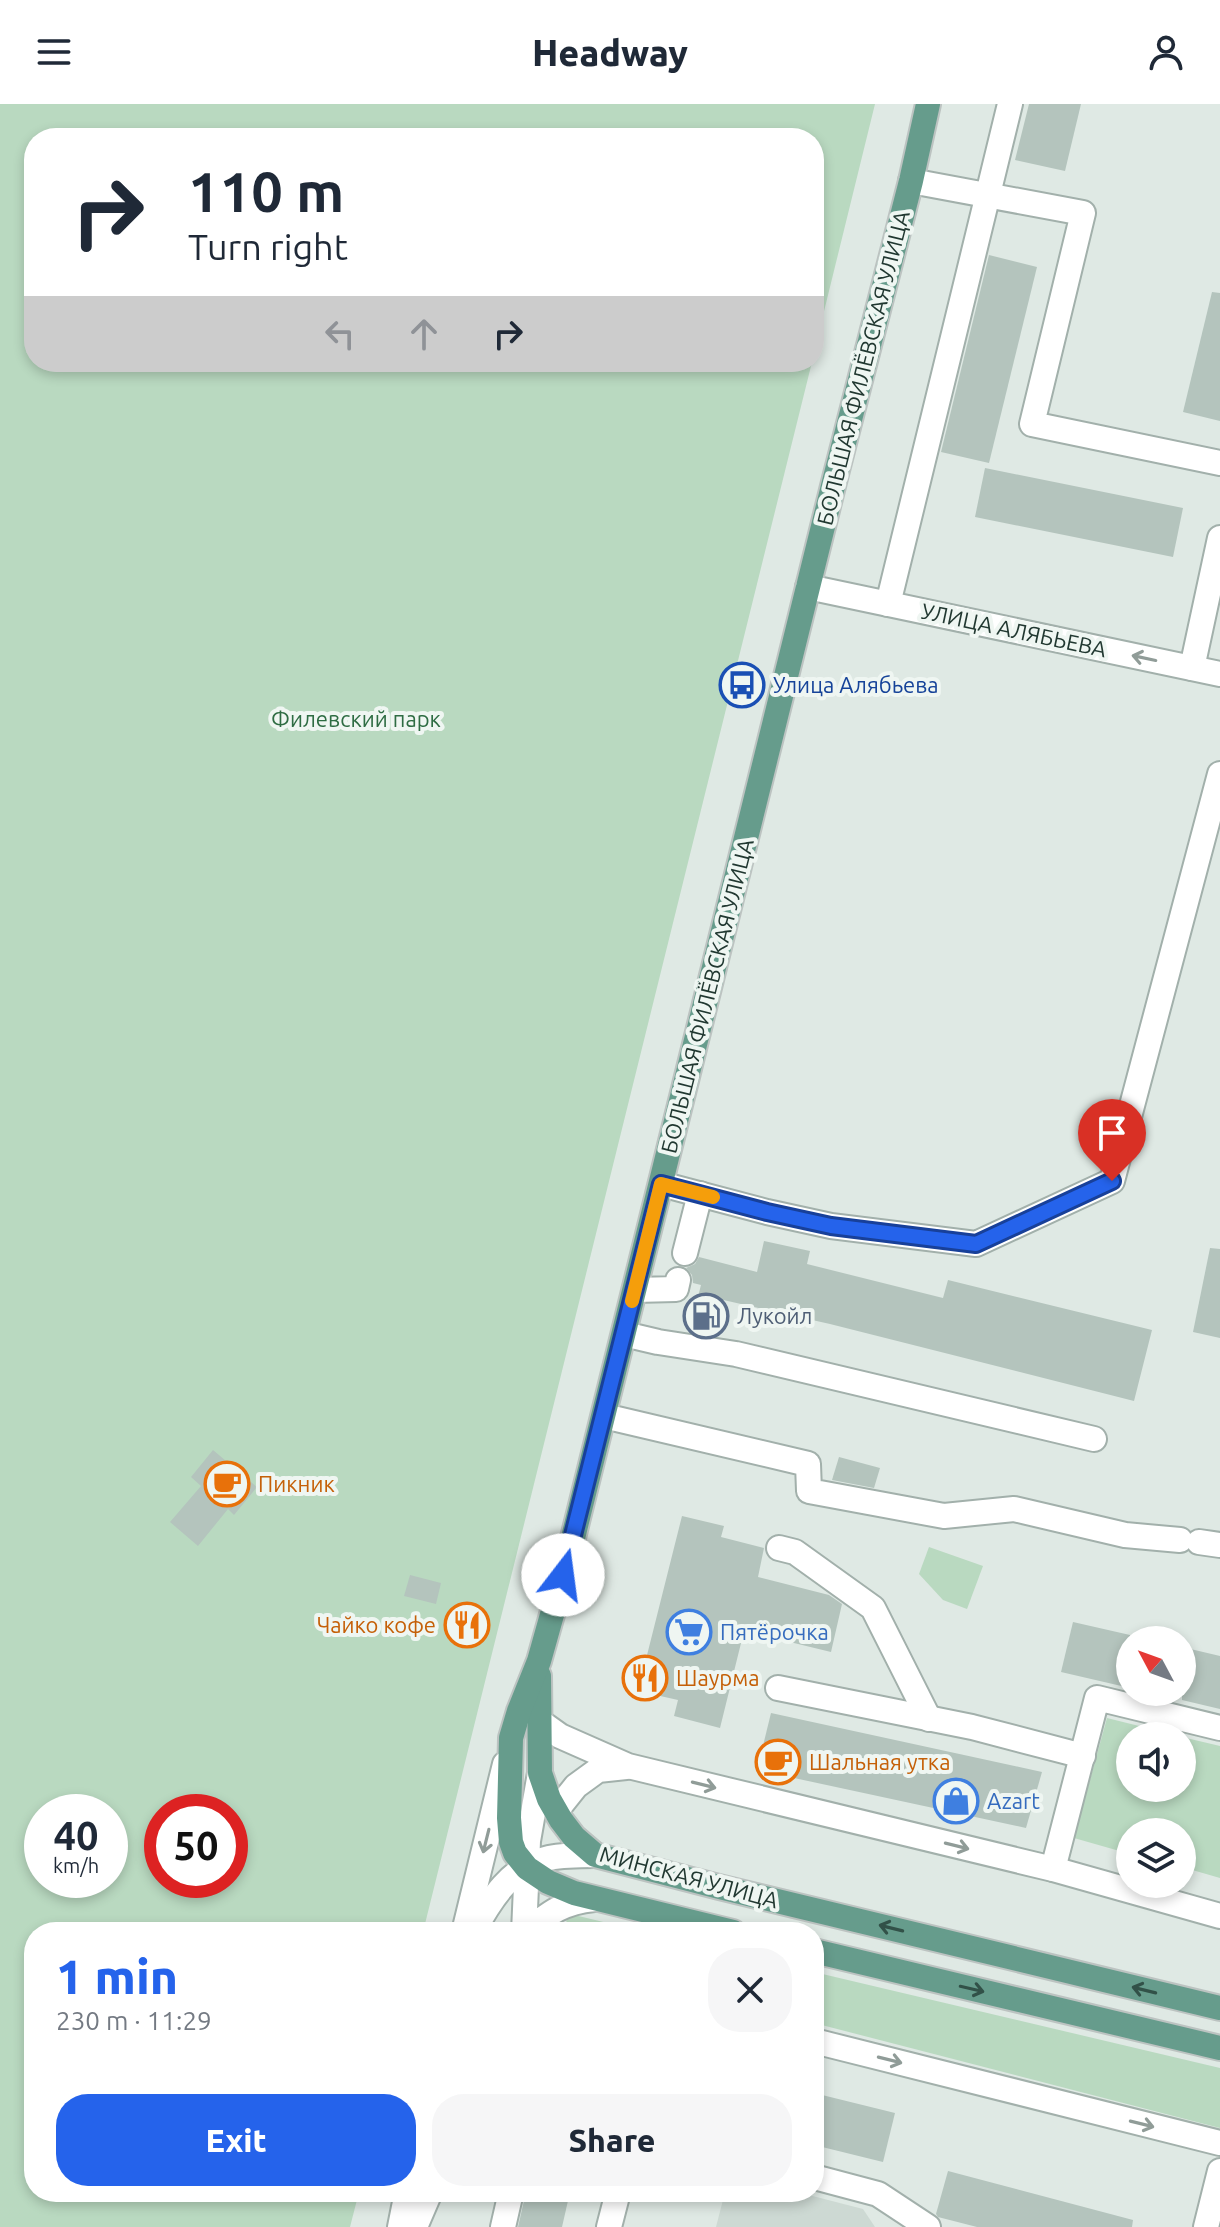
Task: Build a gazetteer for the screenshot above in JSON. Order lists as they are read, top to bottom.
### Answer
{
  "streets": {
    "main road": ["БОЛЬШАЯ ФИЛЁВСКАЯ УЛИЦА", "МИНСКАЯ УЛИЦА"],
    "street": ["УЛИЦА АЛЯБЬЕВА"]
  },
  "crossings": [
    ["БОЛЬШАЯ ФИЛЁВСКАЯ УЛИЦА", "УЛИЦА АЛЯБЬЕВА"],
    ["БОЛЬШАЯ ФИЛЁВСКАЯ УЛИЦА", "МИНСКАЯ УЛИЦА"]
  ],
  "one_way": ["УЛИЦА АЛЯБЬЕВА"],
  "parks": ["Филевский парк"],
  "places": {
    "bus stop": ["Улица Алябьева"],
    "fuel station": ["Лукойл"],
    "cafe": ["Пикник", "Шальная утка"],
    "restaurant": ["Чайко кофе", "Шаурма"],
    "supermarket": ["Пятёрочка"],
    "shop": ["Azart"]
  },
  "north": "top left",
  "page": {
    "header": "Headway",
    "turn": ["110 m", "Turn right"],
    "speed": "40 km/h",
    "limit": "50",
    "heading": ["1 min", "230 m · 11:29"],
    "buttons": ["Exit", "Share"]
  }
}
